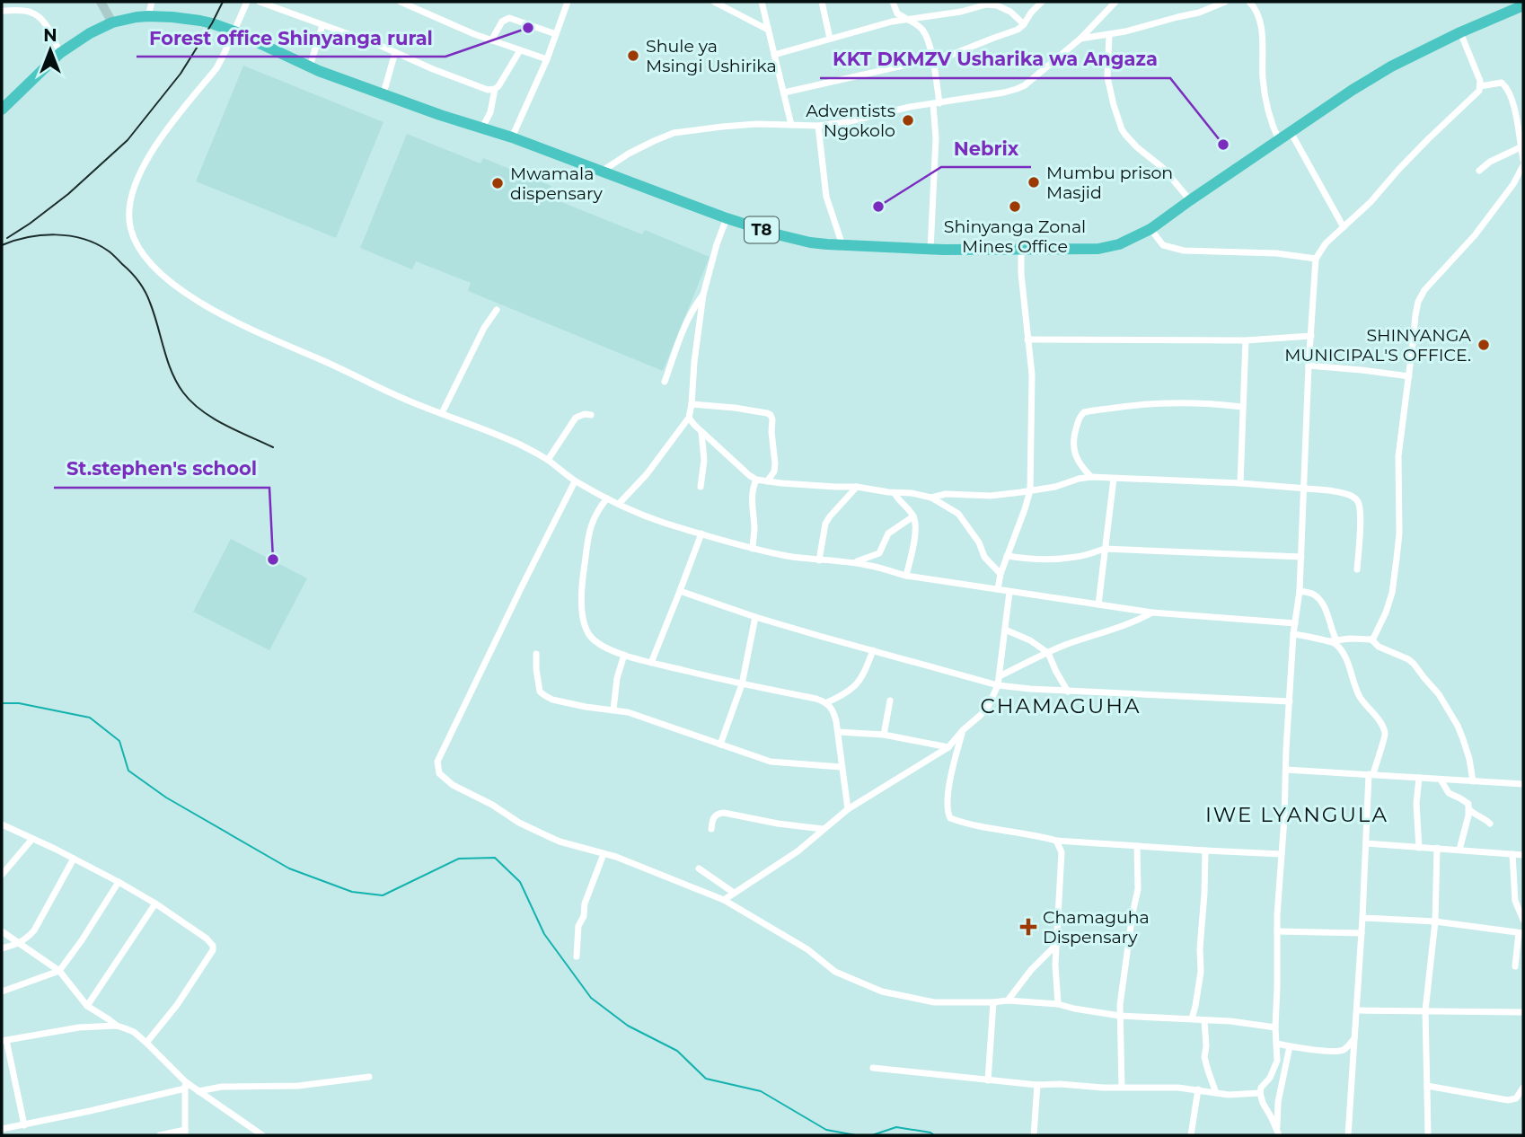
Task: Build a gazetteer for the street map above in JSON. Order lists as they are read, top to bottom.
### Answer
{
  "streets": {
    "highway": ["T8"]
  },
  "districts": ["CHAMAGUHA", "IWE LYANGULA"],
  "places": {
    "other": [
      "Forest office Shinyanga rural",
      "Shule ya Msingi Ushirika",
      "Adventists Ngokolo",
      "KKT DKMZV Usharika wa Angaza",
      "Mumbu prison Masjid",
      "Mwamala dispensary",
      "Nebrix",
      "Shinyanga Zonal Mines Office",
      "SHINYANGA MUNICIPAL'S OFFICE.",
      "St.stephen's school"
    ],
    "health": ["Chamaguha Dispensary"]
  },
  "north": "top"
}
